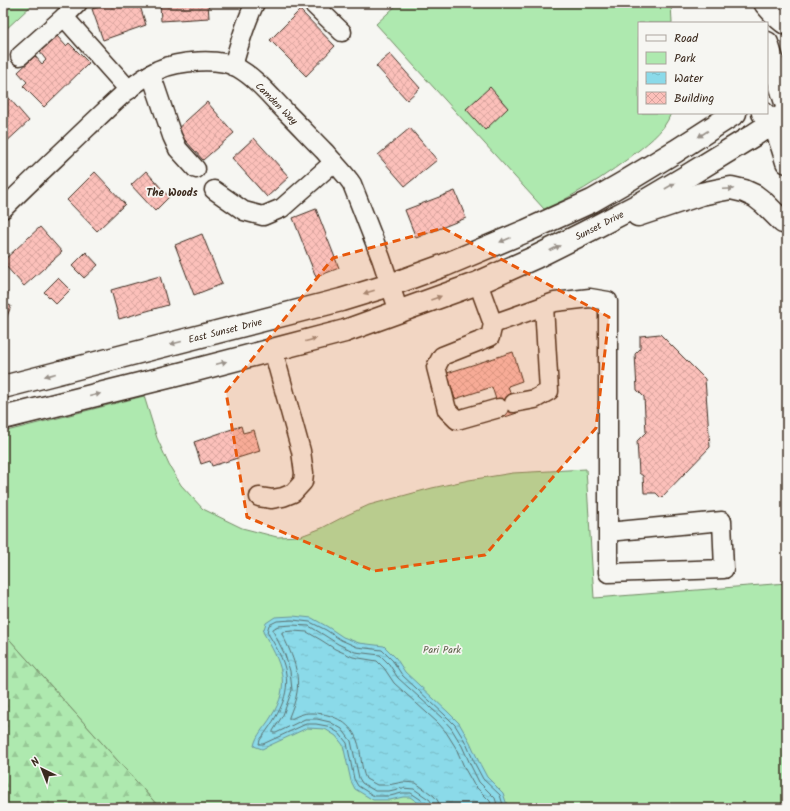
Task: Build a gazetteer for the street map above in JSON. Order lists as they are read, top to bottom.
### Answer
{
  "streets": {
    "main road": ["Sunset Drive", "East Sunset Drive"],
    "street": ["Camden Way"]
  },
  "crossings": [
    ["Camden Way", "Sunset Drive"],
    ["Camden Way", "East Sunset Drive"]
  ],
  "one_way": ["Sunset Drive"],
  "districts": ["The Woods"],
  "parks": ["Pari Park"],
  "legend": [
    "Road",
    "Park",
    "Water",
    "Building"
  ],
  "north": "top left"
}
